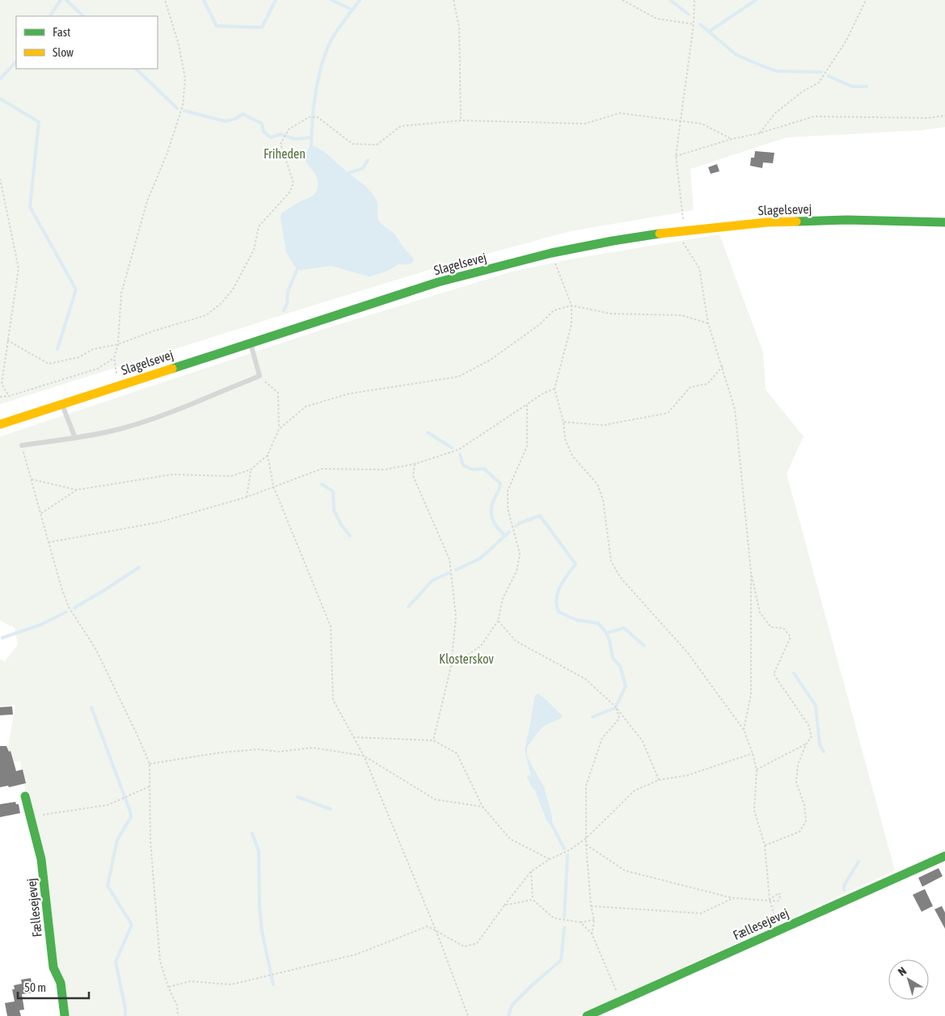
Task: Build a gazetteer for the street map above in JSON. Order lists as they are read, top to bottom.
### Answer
{
  "streets": {
    "street": ["Slagelsevej", "Fællesejevej"]
  },
  "parks": ["Friheden", "Klosterskov"],
  "legend": ["Fast", "Slow"],
  "scale_bar": "50 m",
  "north": "top left"
}
